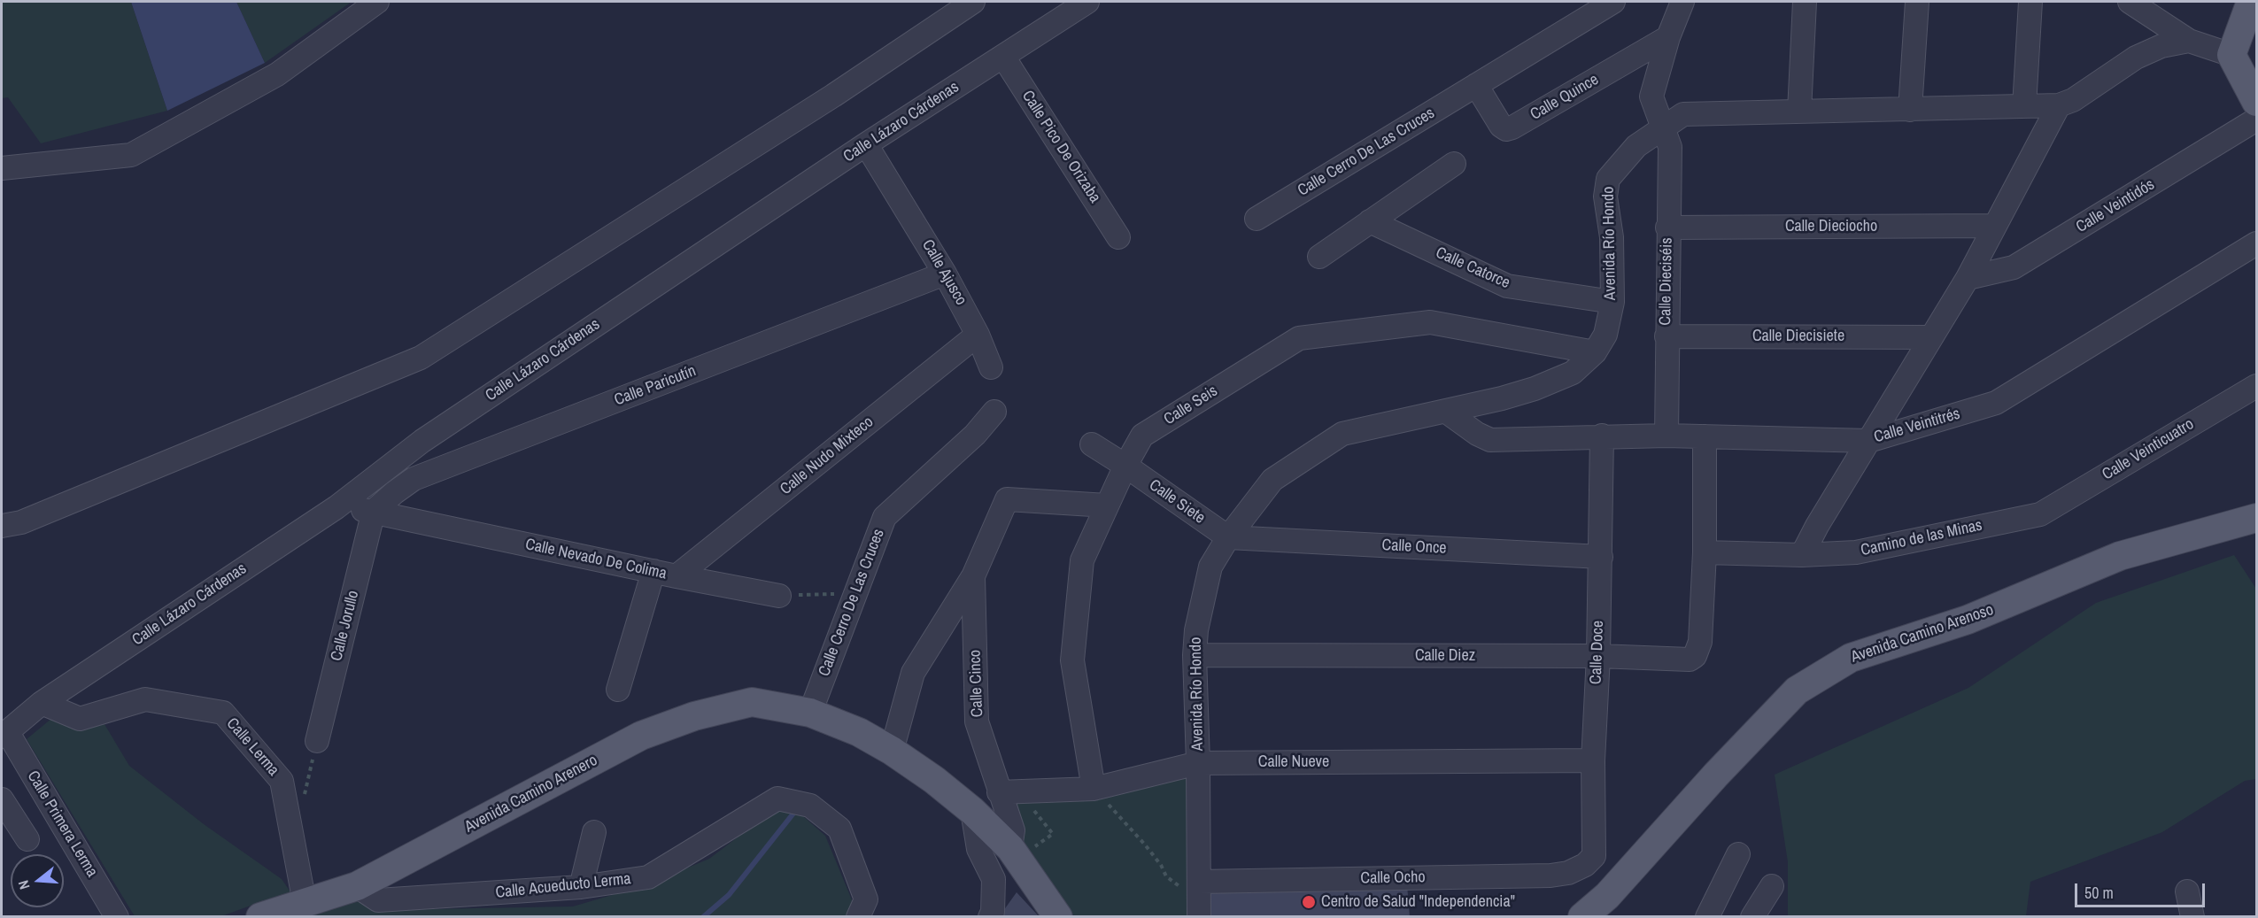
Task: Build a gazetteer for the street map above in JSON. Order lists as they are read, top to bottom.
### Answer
{
  "streets": {
    "main road": ["Avenida Camino Arenoso", "Avenida Camino Arenero"],
    "street": [
      "Calle Quince",
      "Calle Lázaro Cárdenas",
      "Calle Pico De Orizaba",
      "Calle Cerro De Las Cruces",
      "Calle Veintidós",
      "Calle Dieciocho",
      "Avenida Río Hondo",
      "Calle Catorce",
      "Calle Ajusco",
      "Calle Dieciséis",
      "Calle Diecisiete",
      "Calle Paricutín",
      "Calle Seis",
      "Calle Veintitrés",
      "Calle Veinticuatro",
      "Calle Nudo Mixteco",
      "Calle Siete",
      "Camino de las Minas",
      "Calle Once",
      "Calle Nevado De Colima",
      "Calle Jorullo",
      "Calle Doce",
      "Calle Diez",
      "Calle Cinco",
      "Calle Lerma",
      "Calle Nueve",
      "Calle Primera Lerma",
      "Calle Ocho",
      "Calle Acueducto Lerma"
    ]
  },
  "crossings": [
    ["Calle Quince", "Calle Cerro De Las Cruces"],
    ["Calle Quince", "Calle Dieciséis"],
    ["Calle Lázaro Cárdenas", "Calle Pico De Orizaba"],
    ["Calle Lázaro Cárdenas", "Calle Ajusco"],
    ["Calle Lázaro Cárdenas", "Calle Nevado De Colima"],
    ["Calle Lázaro Cárdenas", "Calle Lerma"],
    ["Calle Lázaro Cárdenas", "Calle Primera Lerma"],
    ["Calle Cerro De Las Cruces", "Avenida Camino Arenero"],
    ["Calle Dieciocho", "Calle Dieciséis"],
    ["Avenida Río Hondo", "Calle Catorce"],
    ["Avenida Río Hondo", "Calle Dieciséis"],
    ["Avenida Río Hondo", "Calle Seis"],
    ["Avenida Río Hondo", "Calle Veintitrés"],
    ["Avenida Río Hondo", "Calle Siete"],
    ["Avenida Río Hondo", "Calle Once"],
    ["Avenida Río Hondo", "Calle Diez"],
    ["Avenida Río Hondo", "Calle Nueve"],
    ["Avenida Río Hondo", "Calle Ocho"],
    ["Calle Ajusco", "Calle Paricutín"],
    ["Calle Ajusco", "Calle Nudo Mixteco"],
    ["Calle Dieciséis", "Calle Diecisiete"],
    ["Calle Dieciséis", "Calle Veintitrés"],
    ["Calle Paricutín", "Calle Nevado De Colima"],
    ["Calle Paricutín", "Calle Jorullo"],
    ["Calle Seis", "Calle Siete"],
    ["Calle Seis", "Calle Nueve"],
    ["Calle Veintitrés", "Calle Doce"],
    ["Calle Veinticuatro", "Camino de las Minas"],
    ["Calle Nudo Mixteco", "Calle Nevado De Colima"],
    ["Calle Siete", "Calle Once"],
    ["Camino de las Minas", "Calle Diez"],
    ["Calle Once", "Calle Doce"],
    ["Calle Nevado De Colima", "Calle Jorullo"],
    ["Calle Doce", "Calle Diez"],
    ["Calle Doce", "Calle Nueve"],
    ["Calle Doce", "Calle Ocho"],
    ["Calle Cinco", "Calle Nueve"],
    ["Calle Lerma", "Avenida Camino Arenero"],
    ["Avenida Camino Arenero", "Calle Acueducto Lerma"]
  ],
  "places": ["Centro de Salud \"Independencia\""],
  "scale_bar": "50 m",
  "north": "left"
}
